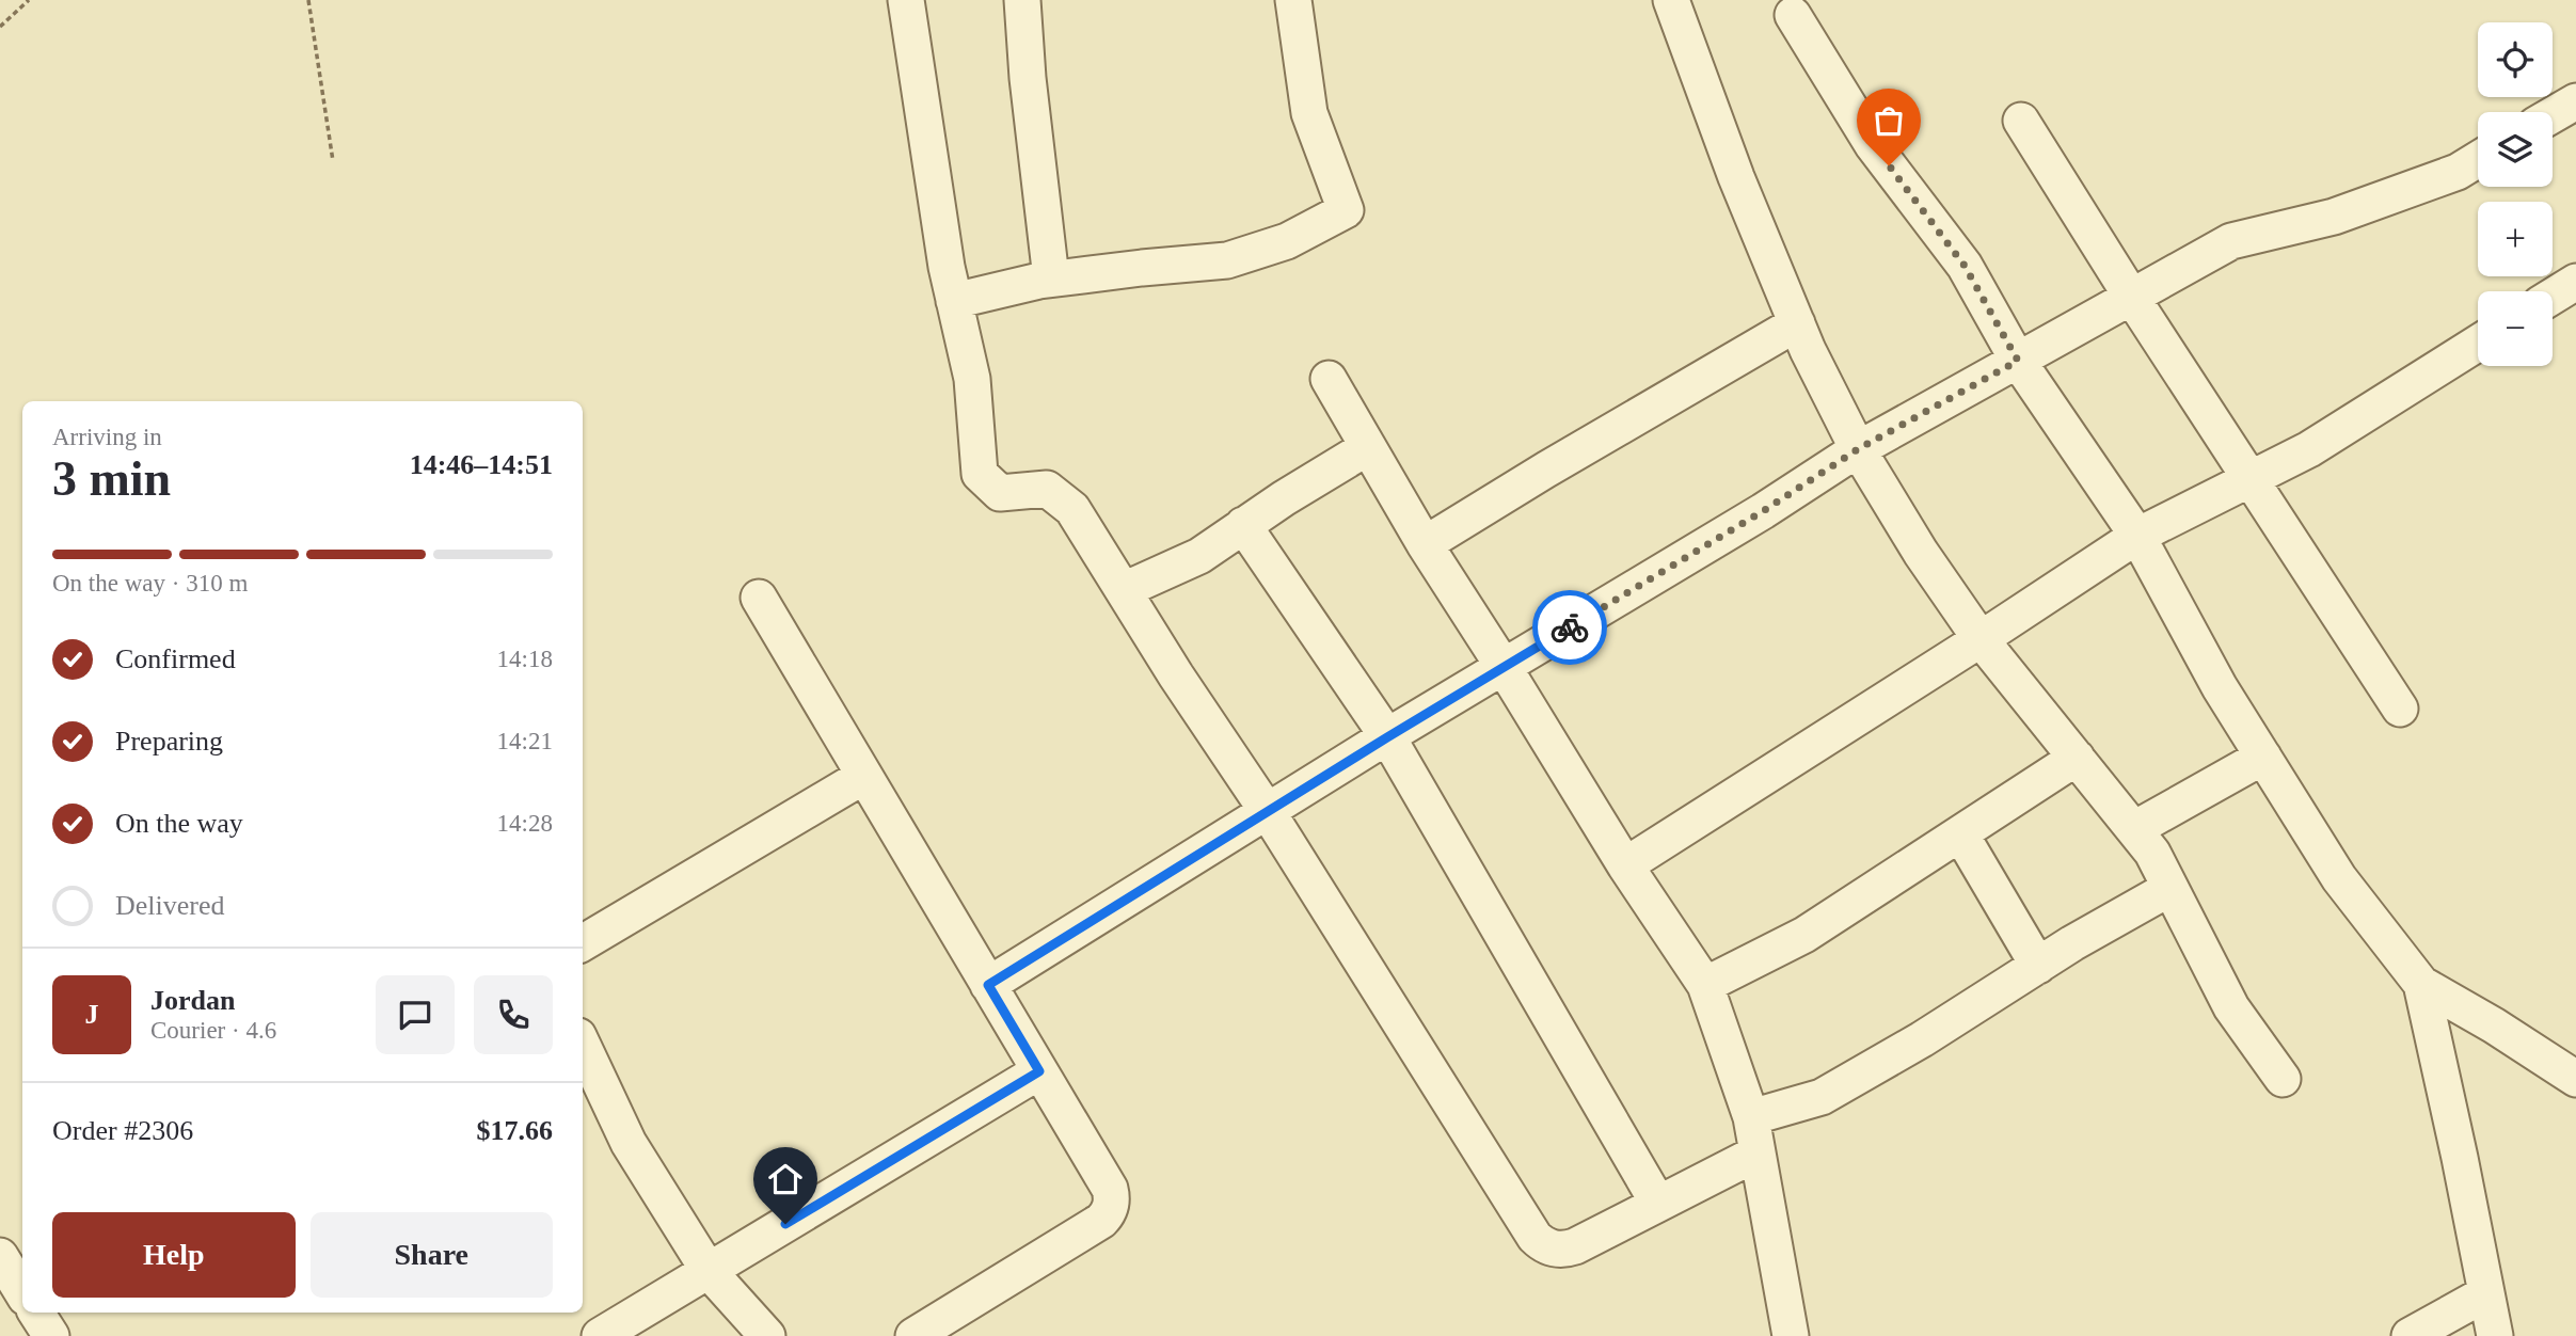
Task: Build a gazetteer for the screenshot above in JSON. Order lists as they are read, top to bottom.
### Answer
{
  "page": {
    "map_buttons": ["+", "−"],
    "heading": ["3 min", "Arriving in", "14:46–14:51"],
    "panel": [
      "Jordan",
      "Courier · 4.6",
      "Order #2306",
      "$17.66"
    ],
    "bar": "On the way · 310 m",
    "list": [
      ["Confirmed", "14:18"],
      ["Preparing", "14:21"],
      ["On the way", "14:28"],
      "Delivered"
    ],
    "round": "J",
    "buttons": ["Help", "Share"]
  }
}
